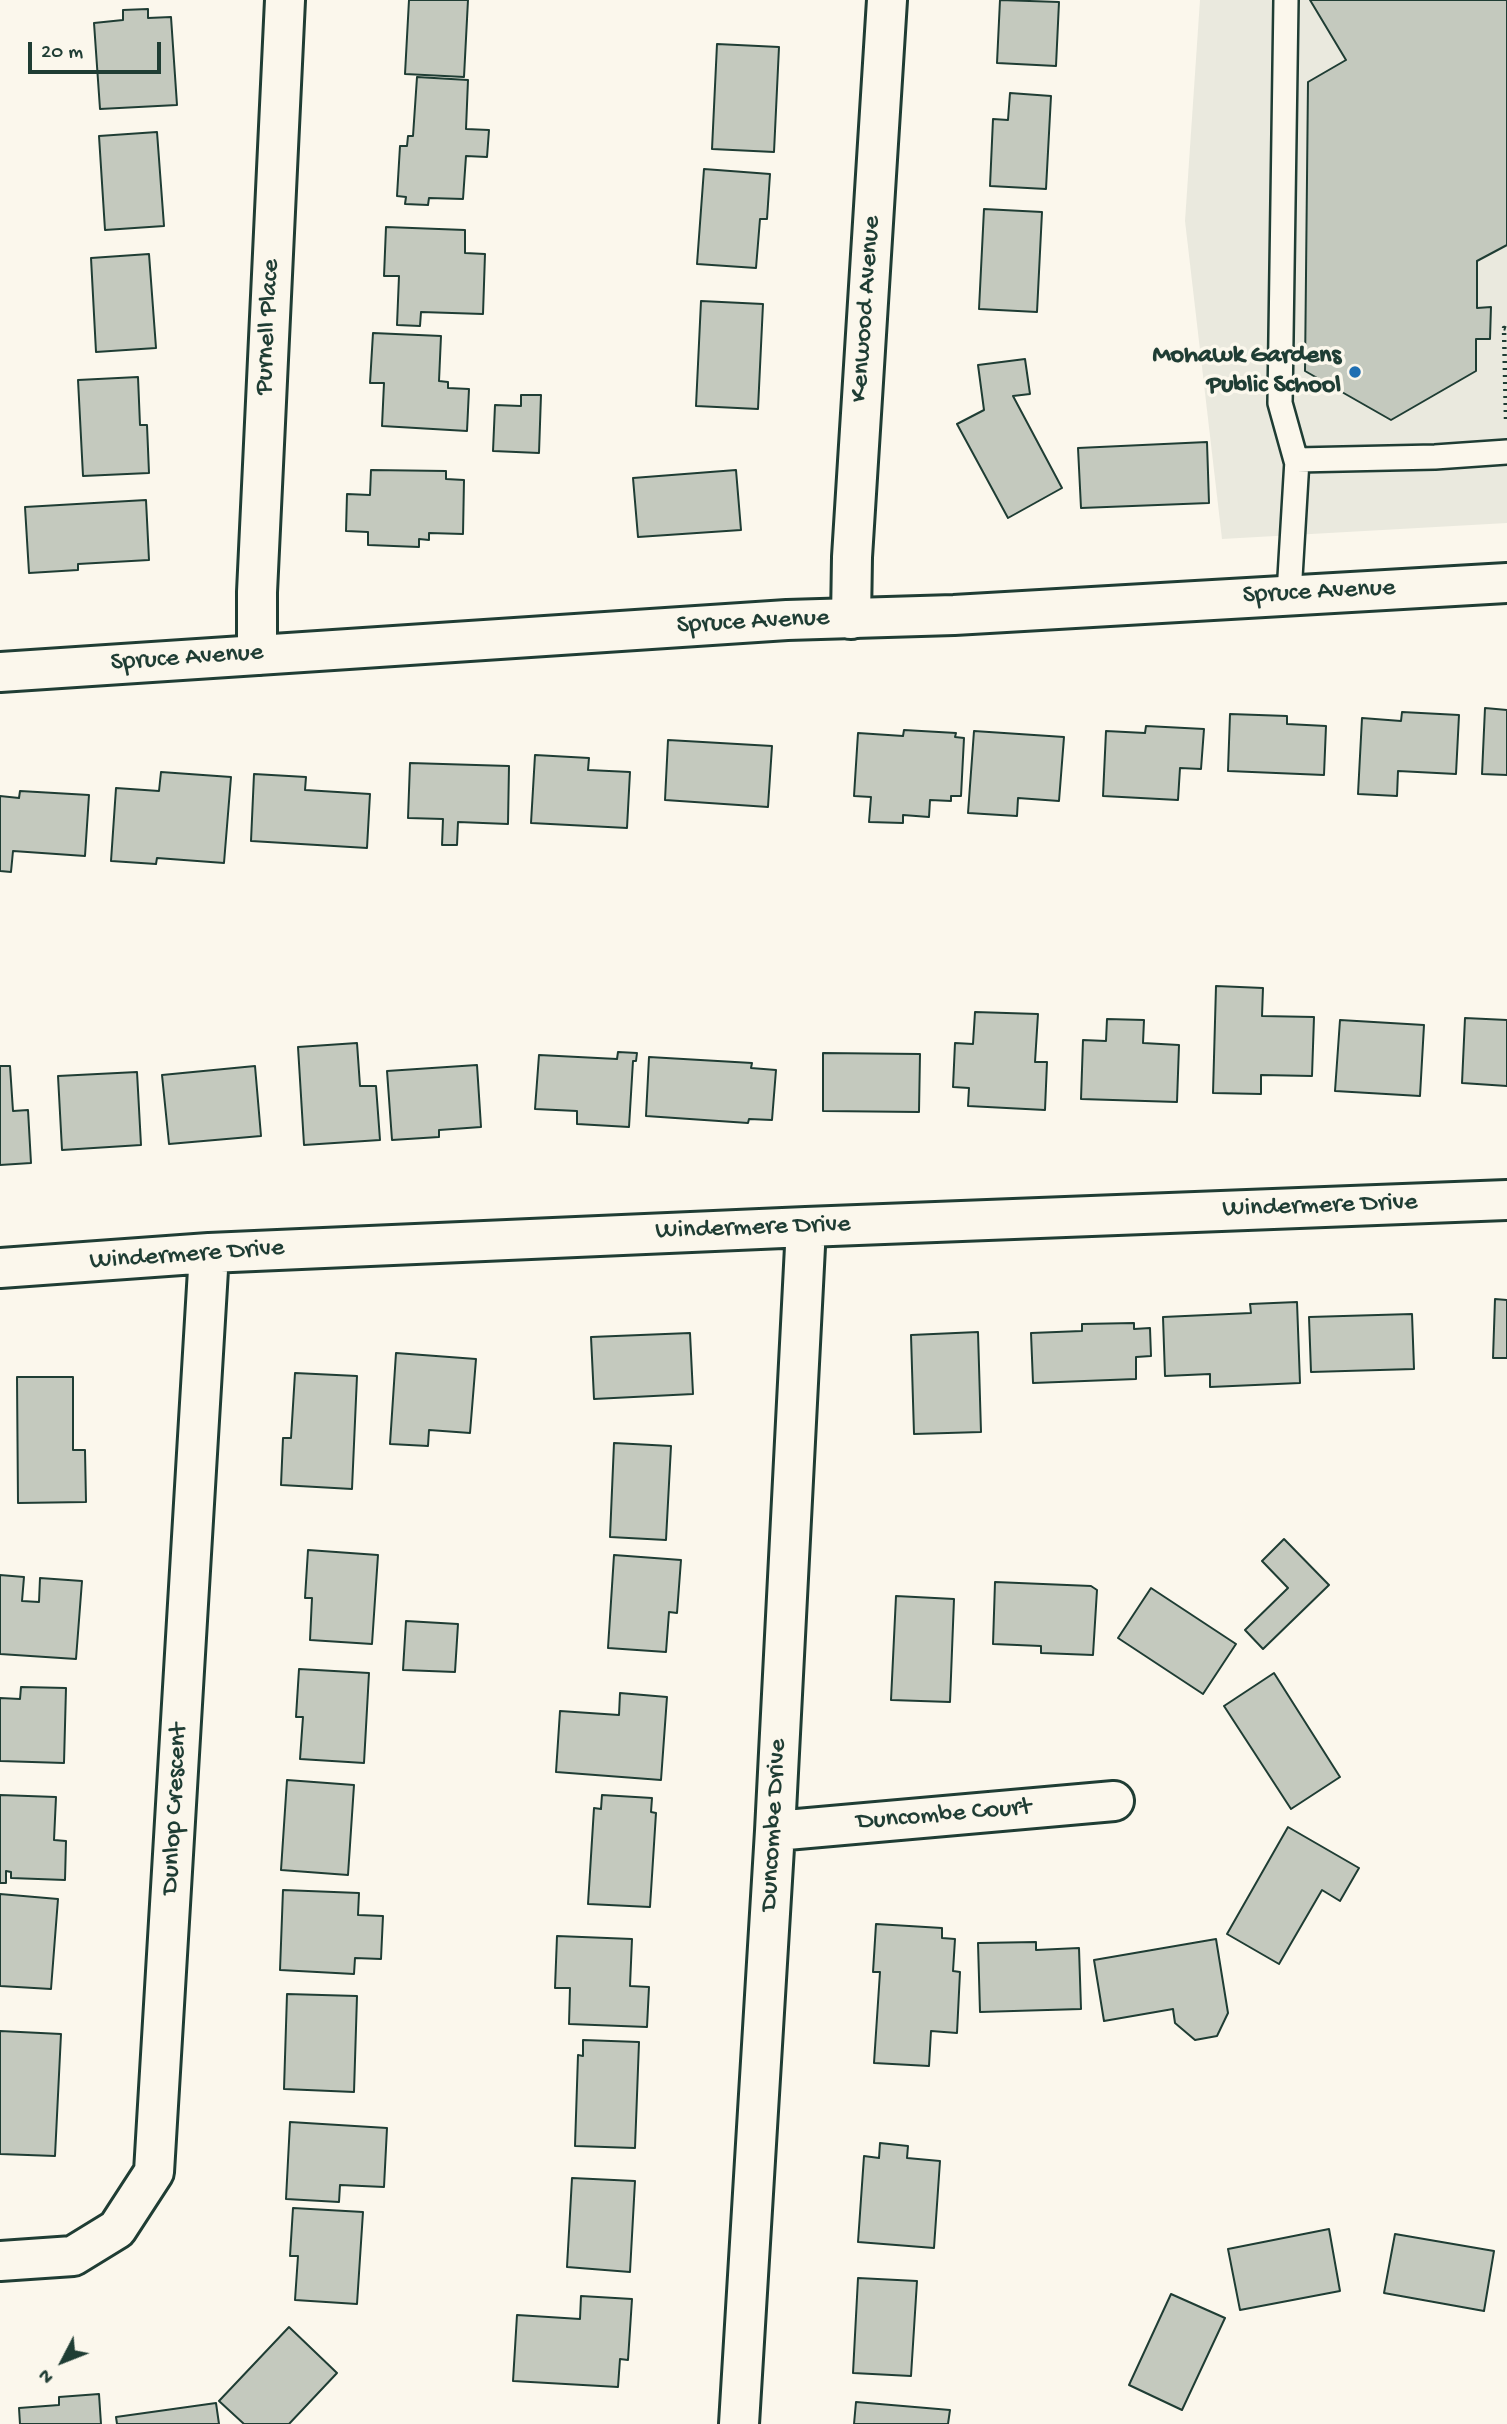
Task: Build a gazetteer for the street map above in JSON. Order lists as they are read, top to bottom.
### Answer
{
  "streets": {
    "street": [
      "Kenwood Avenue",
      "Purnell Place",
      "Spruce Avenue",
      "Windermere Drive",
      "Dunlop Crescent",
      "Duncombe Court",
      "Duncombe Drive"
    ]
  },
  "crossings": [
    ["Kenwood Avenue", "Spruce Avenue"],
    ["Purnell Place", "Spruce Avenue"],
    ["Windermere Drive", "Dunlop Crescent"],
    ["Windermere Drive", "Duncombe Drive"],
    ["Duncombe Court", "Duncombe Drive"]
  ],
  "places": ["Mohawk Gardens Public School"],
  "scale_bar": "20 m",
  "north": "bottom left"
}
